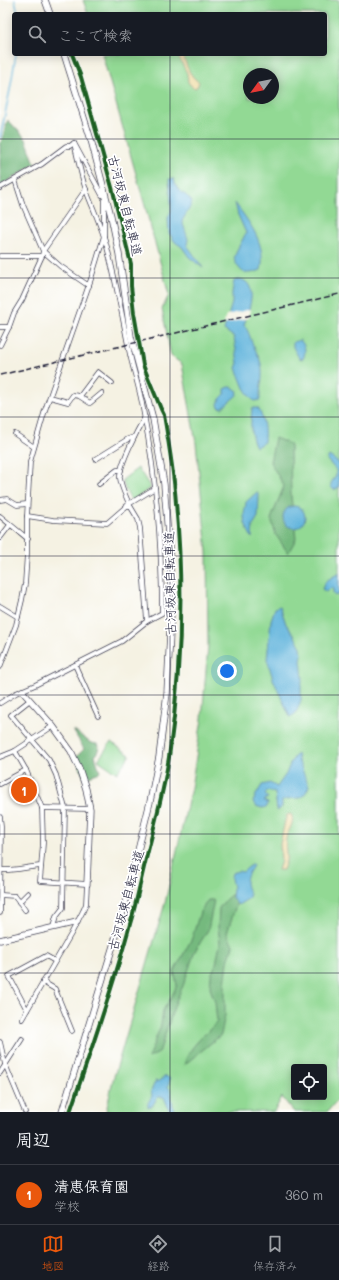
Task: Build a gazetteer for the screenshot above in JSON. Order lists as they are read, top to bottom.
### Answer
{
  "streets": {
    "cycle path": ["古河坂東自転車道"]
  },
  "north": "bottom left",
  "page": {
    "search": "ここで検索",
    "pins": "1",
    "heading": "周辺",
    "list": [
      {
        "mark": "1",
        "name": "清恵保育園",
        "note": "学校",
        "value": "360 m"
      }
    ],
    "nav": ["地図", "経路", "保存済み"]
  }
}
